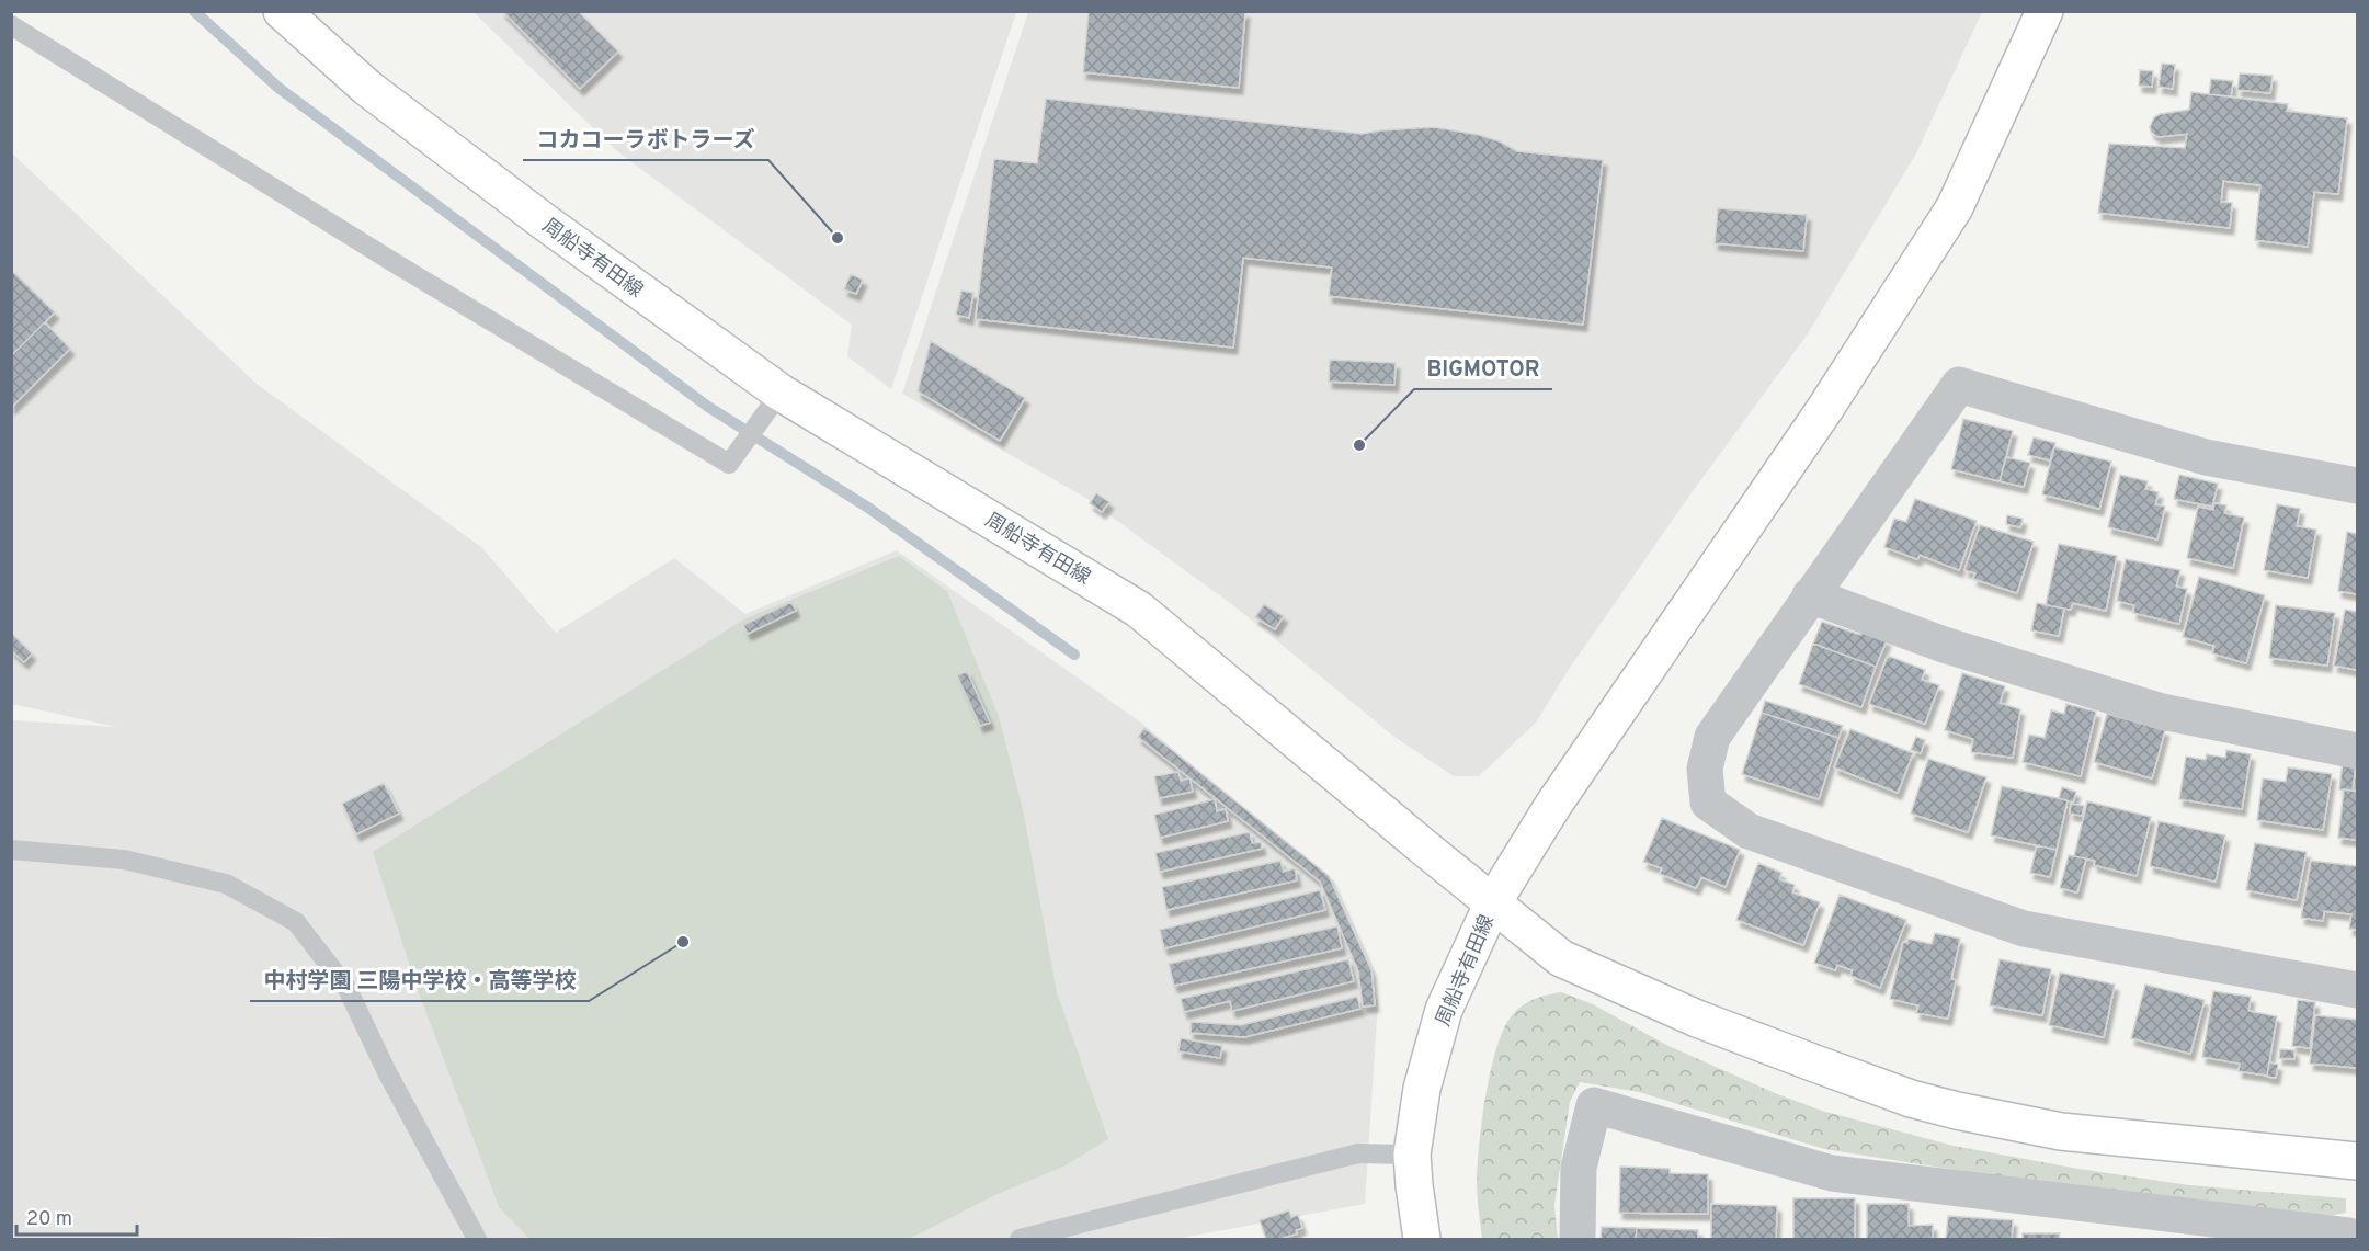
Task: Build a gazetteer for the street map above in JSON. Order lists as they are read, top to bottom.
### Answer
{
  "streets": {
    "street": ["周船寺有田線"]
  },
  "places": ["コカコーラボトラーズ", "BIGMOTOR", "中村学園 三陽中学校・高等学校"],
  "scale_bar": "20 m"
}
